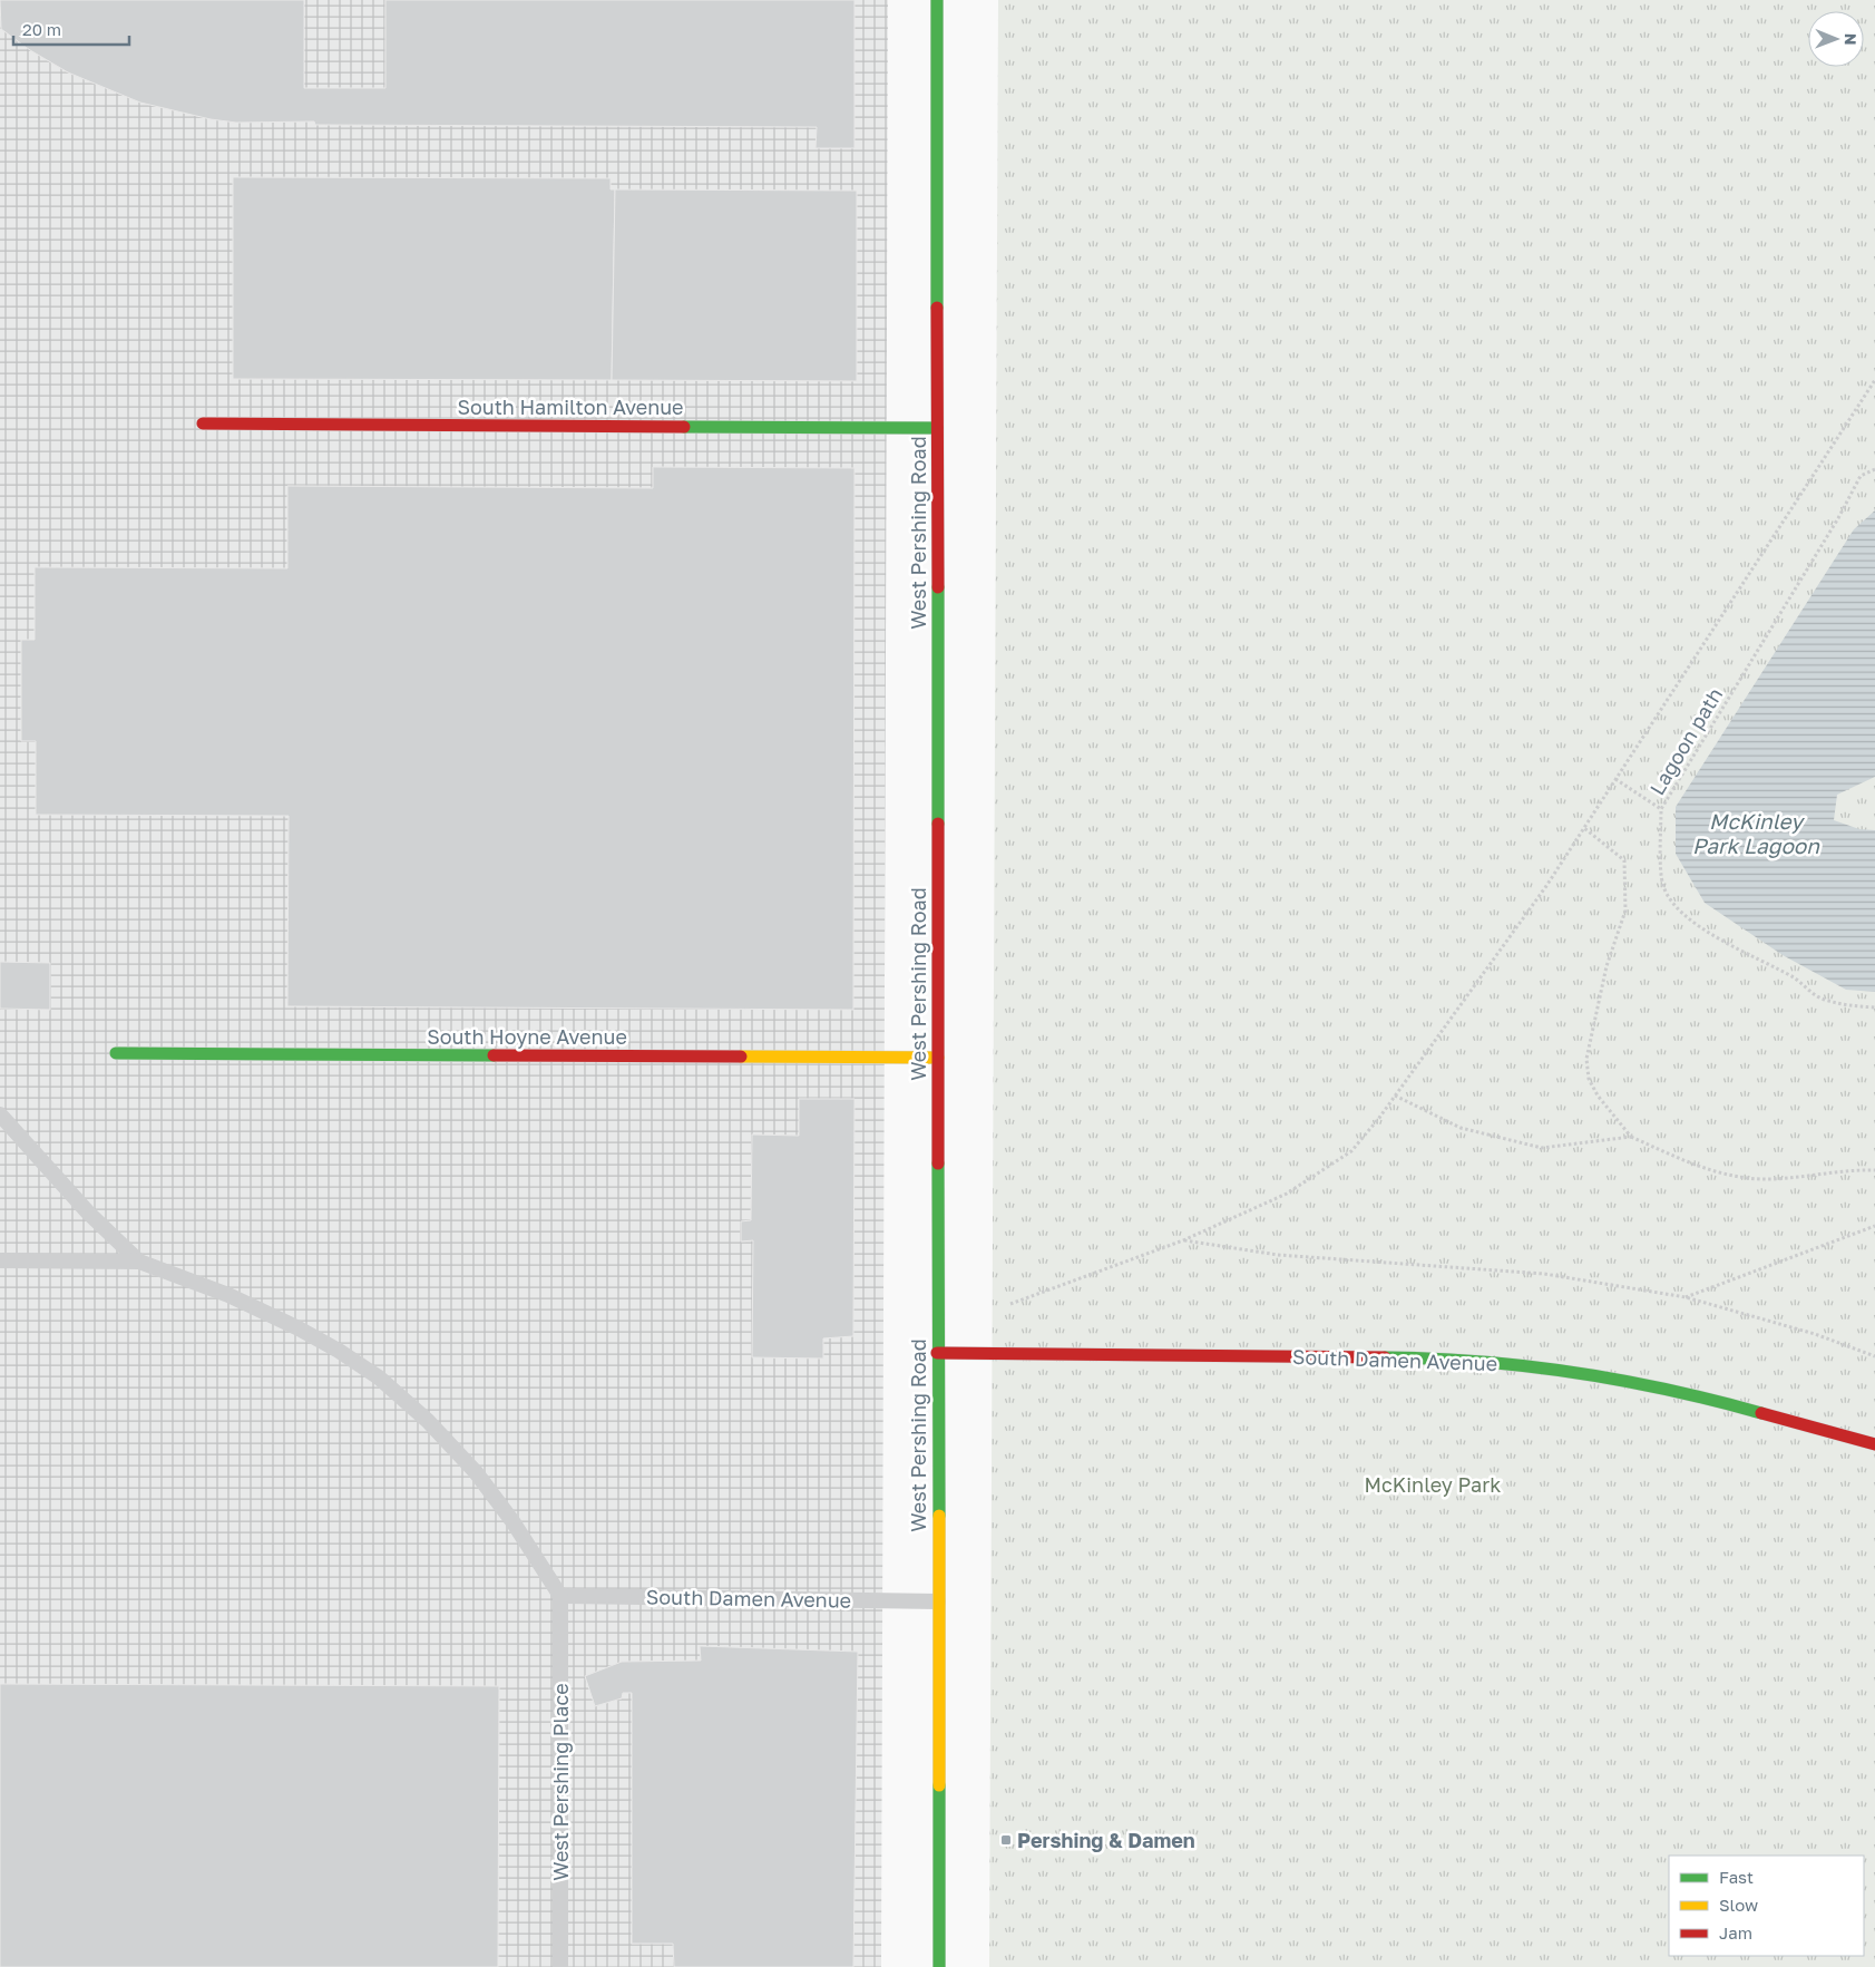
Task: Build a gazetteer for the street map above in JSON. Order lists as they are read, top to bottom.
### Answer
{
  "streets": {
    "main road": [
      "South Hamilton Avenue",
      "West Pershing Road",
      "South Hoyne Avenue",
      "South Damen Avenue"
    ],
    "lane": ["West Pershing Place"],
    "path": ["Lagoon path"]
  },
  "crossings": [
    ["South Hamilton Avenue", "West Pershing Road"],
    ["West Pershing Road", "South Hoyne Avenue"],
    ["West Pershing Road", "South Damen Avenue"],
    ["South Damen Avenue", "West Pershing Place"]
  ],
  "water": ["McKinley Park Lagoon"],
  "parks": ["McKinley Park"],
  "places": {
    "transit": ["Pershing & Damen"]
  },
  "legend": ["Fast", "Slow", "Jam"],
  "scale_bar": "20 m",
  "north": "right"
}
